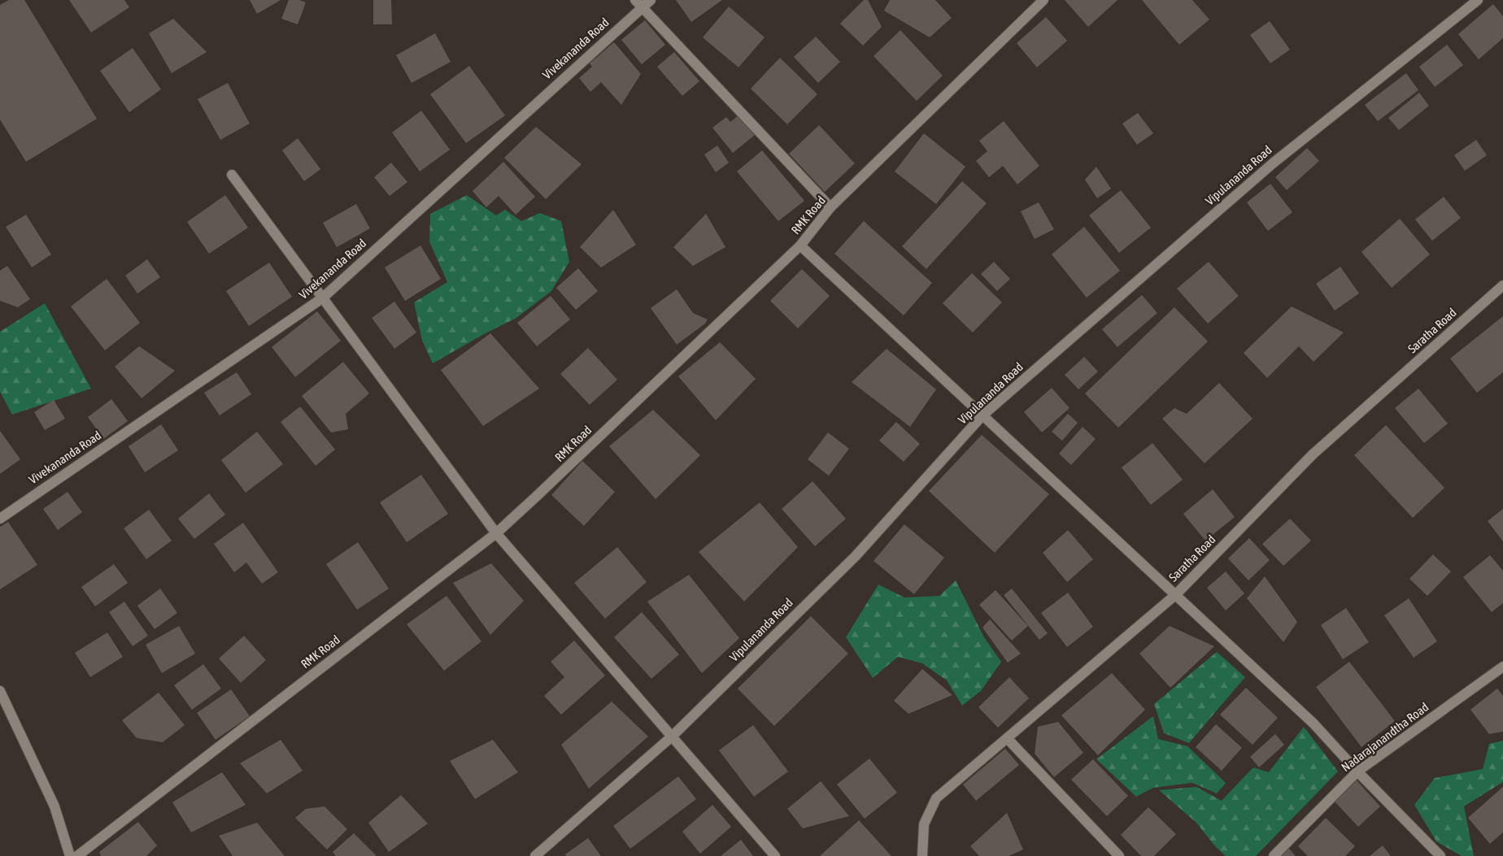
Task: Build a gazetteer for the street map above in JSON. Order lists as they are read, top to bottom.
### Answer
{
  "streets": {
    "street": [
      "Vivekananda Road",
      "Vipulananda Road",
      "RMK Road",
      "Saratha Road",
      "Nadarajanandtha Road"
    ]
  }
}
